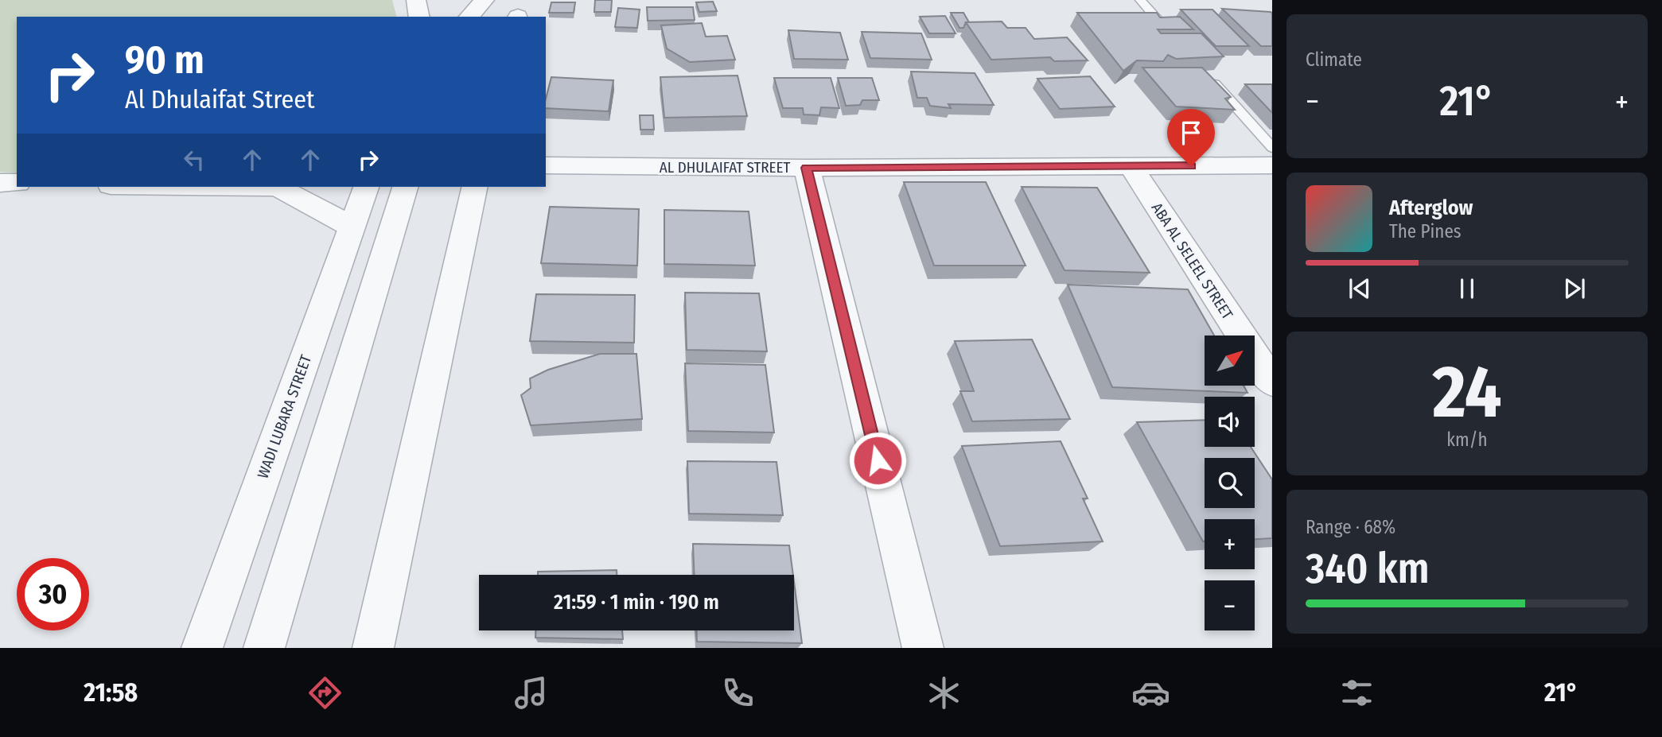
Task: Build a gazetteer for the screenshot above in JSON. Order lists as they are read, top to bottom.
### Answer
{
  "streets": {
    "street": ["AL DHULAIFAT STREET", "ABA AL SELEEL STREET", "WADI LUBARA STREET"]
  },
  "crossings": [
    ["AL DHULAIFAT STREET", "ABA AL SELEEL STREET"]
  ],
  "north": "top right",
  "page": {
    "tile": [
      "Climate",
      ["24", "km/h"],
      ["Range · 68%", "340 km"]
    ],
    "turn": ["90 m", "Al Dhulaifat Street"],
    "heat": ["−", "21°", "+"],
    "song": ["Afterglow", "The Pines"],
    "map_buttons": ["+", "−"],
    "limit": "30",
    "trip": "21:59 · 1 min · 190 m",
    "tabs": ["21:58", "21°"]
  }
}
